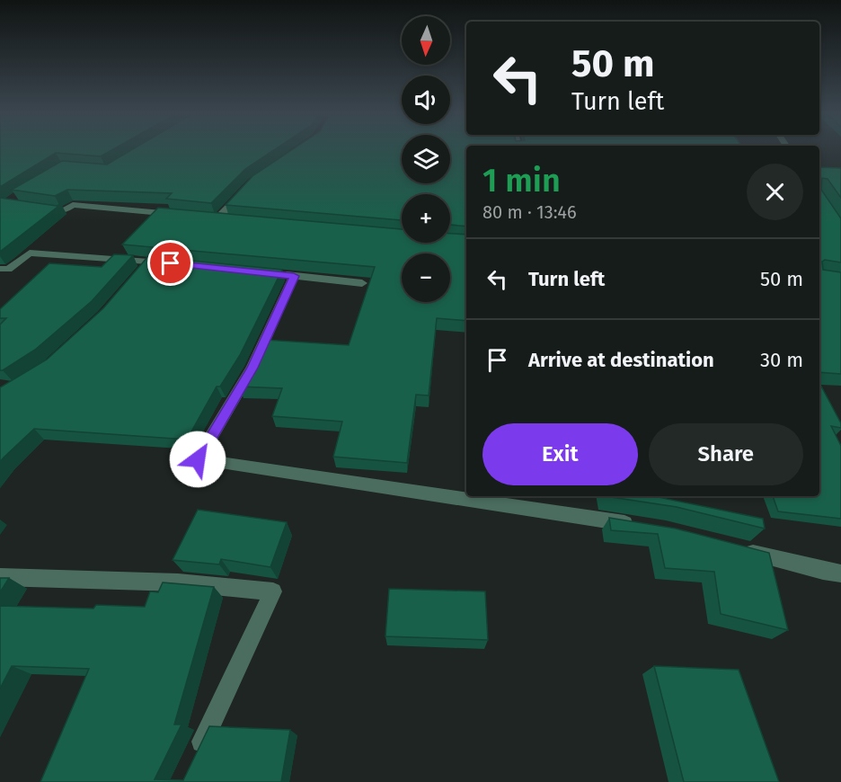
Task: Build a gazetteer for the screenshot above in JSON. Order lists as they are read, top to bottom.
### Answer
{
  "north": "bottom",
  "page": {
    "map_buttons": ["+", "−"],
    "turn": ["50 m", "Turn left"],
    "heading": ["1 min", "80 m · 13:46"],
    "list": [
      {
        "name": "Turn left",
        "value": "50 m"
      },
      {
        "name": "Arrive at destination",
        "value": "30 m"
      }
    ],
    "buttons": ["Exit", "Share"]
  }
}
